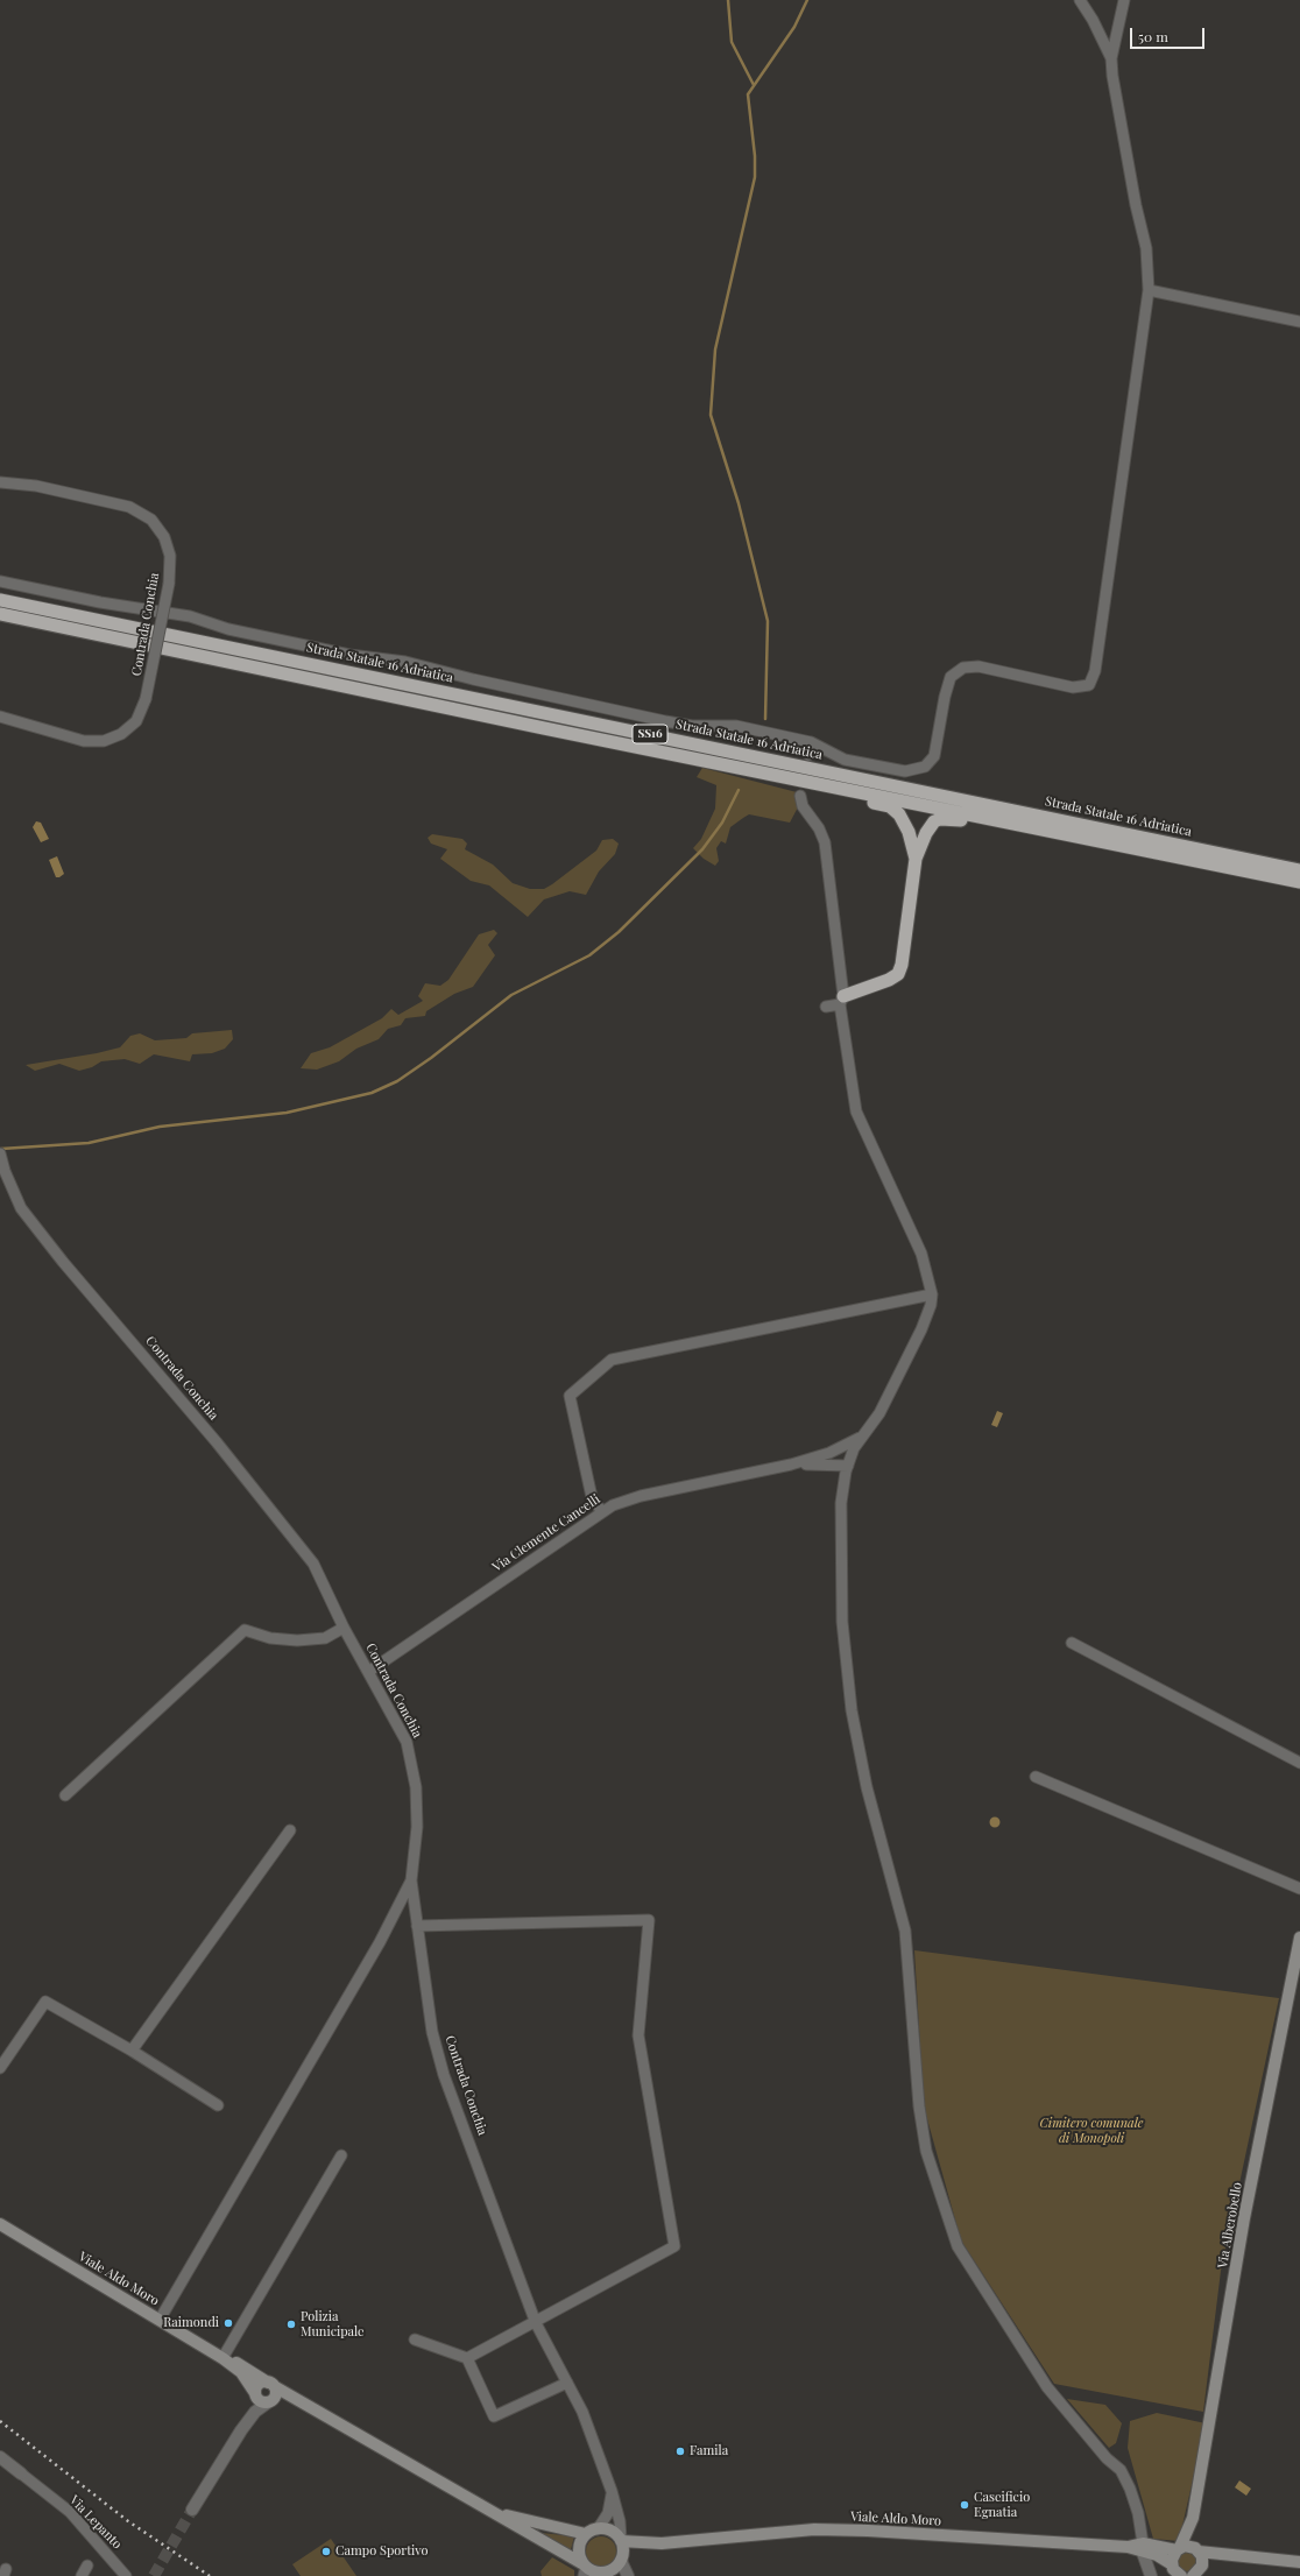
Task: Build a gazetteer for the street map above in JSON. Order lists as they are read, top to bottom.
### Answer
{
  "streets": {
    "highway": ["Strada Statale 16 Adriatica", "SS16"],
    "main road": ["Via Alberobello", "Viale Aldo Moro"],
    "street": ["Contrada Conchia", "Via Clemente Cancelli", "Via Lepanto"]
  },
  "crossings": [
    ["Contrada Conchia", "Via Clemente Cancelli"],
    ["Contrada Conchia", "Viale Aldo Moro"]
  ],
  "parks": ["Cimitero comunale di Monopoli"],
  "places": [
    "Raimondi",
    "Polizia Municipale",
    "Famila",
    "Caseificio Egnatia",
    "Campo Sportivo"
  ],
  "scale_bar": "50 m"
}
